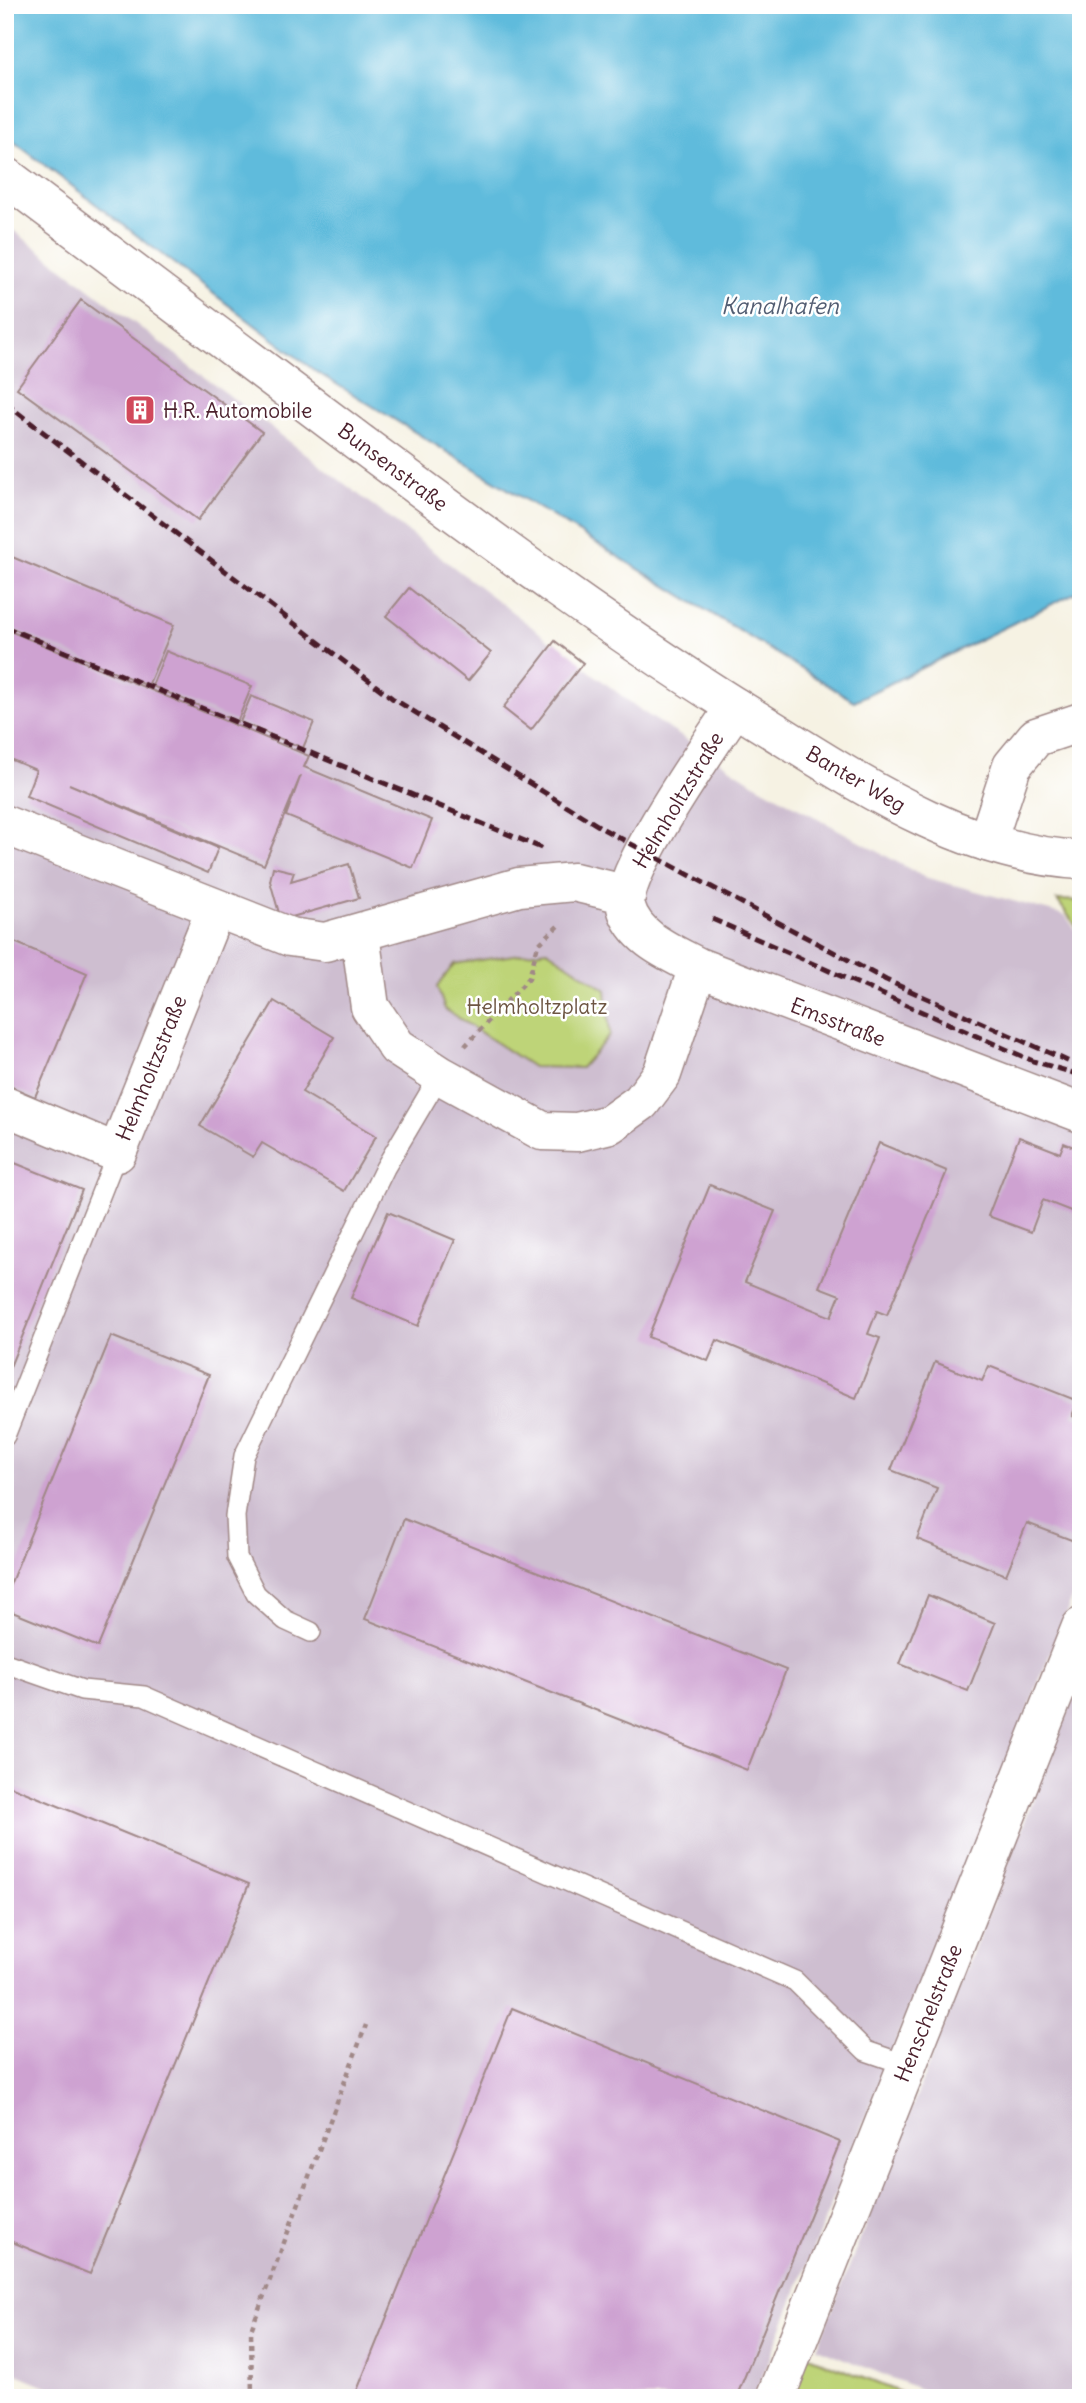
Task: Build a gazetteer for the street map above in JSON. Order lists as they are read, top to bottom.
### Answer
{
  "streets": {
    "street": [
      "Bunsenstraße",
      "Banter Weg",
      "Helmholtzstraße",
      "Emsstraße",
      "Henschelstraße"
    ]
  },
  "crossings": [
    ["Bunsenstraße", "Banter Weg"],
    ["Banter Weg", "Helmholtzstraße"],
    ["Helmholtzstraße", "Emsstraße"]
  ],
  "water": ["Kanalhafen"],
  "parks": ["Helmholtzplatz"],
  "places": {
    "building": ["H.R. Automobile"]
  }
}
